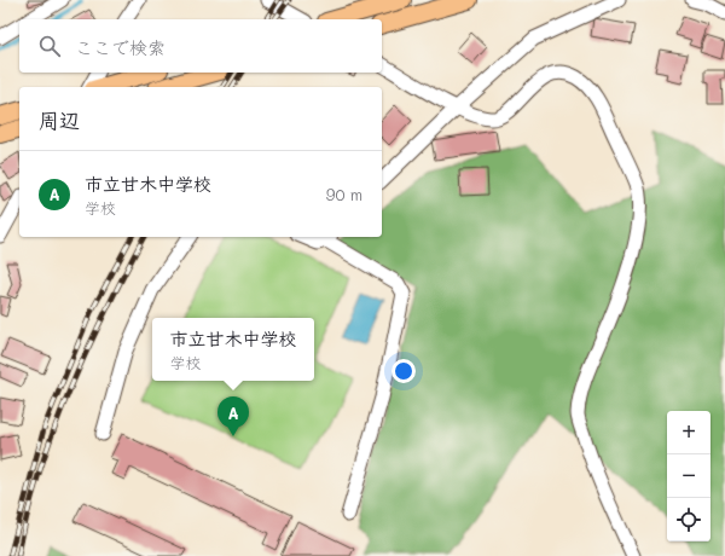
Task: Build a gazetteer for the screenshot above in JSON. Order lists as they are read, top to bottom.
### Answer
{
  "page": {
    "search": "ここで検索",
    "heading": "周辺",
    "list": [
      {
        "mark": "A",
        "name": "市立甘木中学校",
        "note": "学校",
        "value": "90 m"
      }
    ],
    "popup": ["市立甘木中学校", "学校"],
    "pins": "A",
    "map_buttons": ["+", "−"]
  }
}
